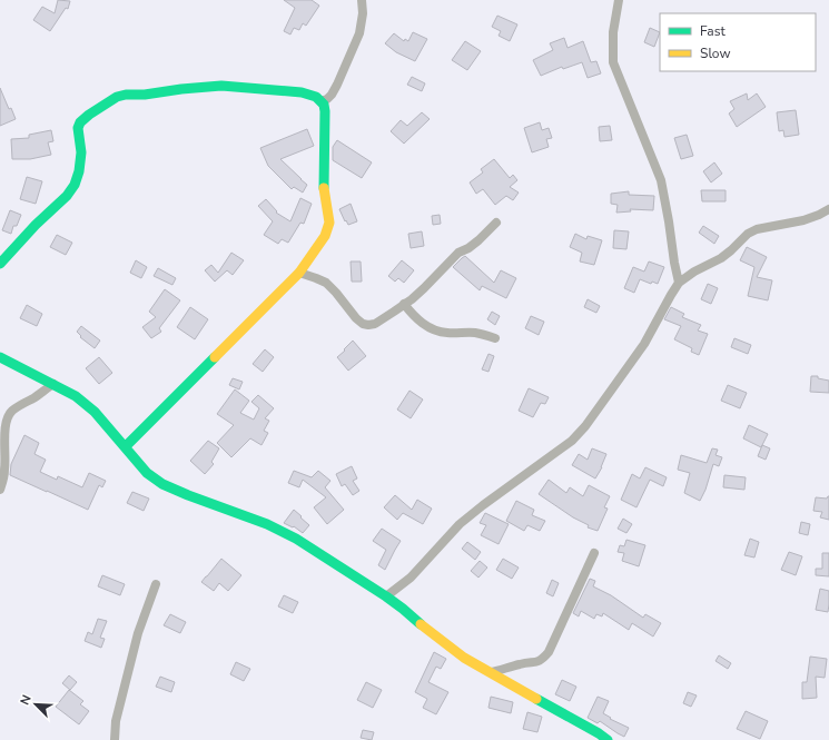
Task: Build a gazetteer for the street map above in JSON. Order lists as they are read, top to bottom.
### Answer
{
  "legend": ["Fast", "Slow"],
  "north": "top left"
}
